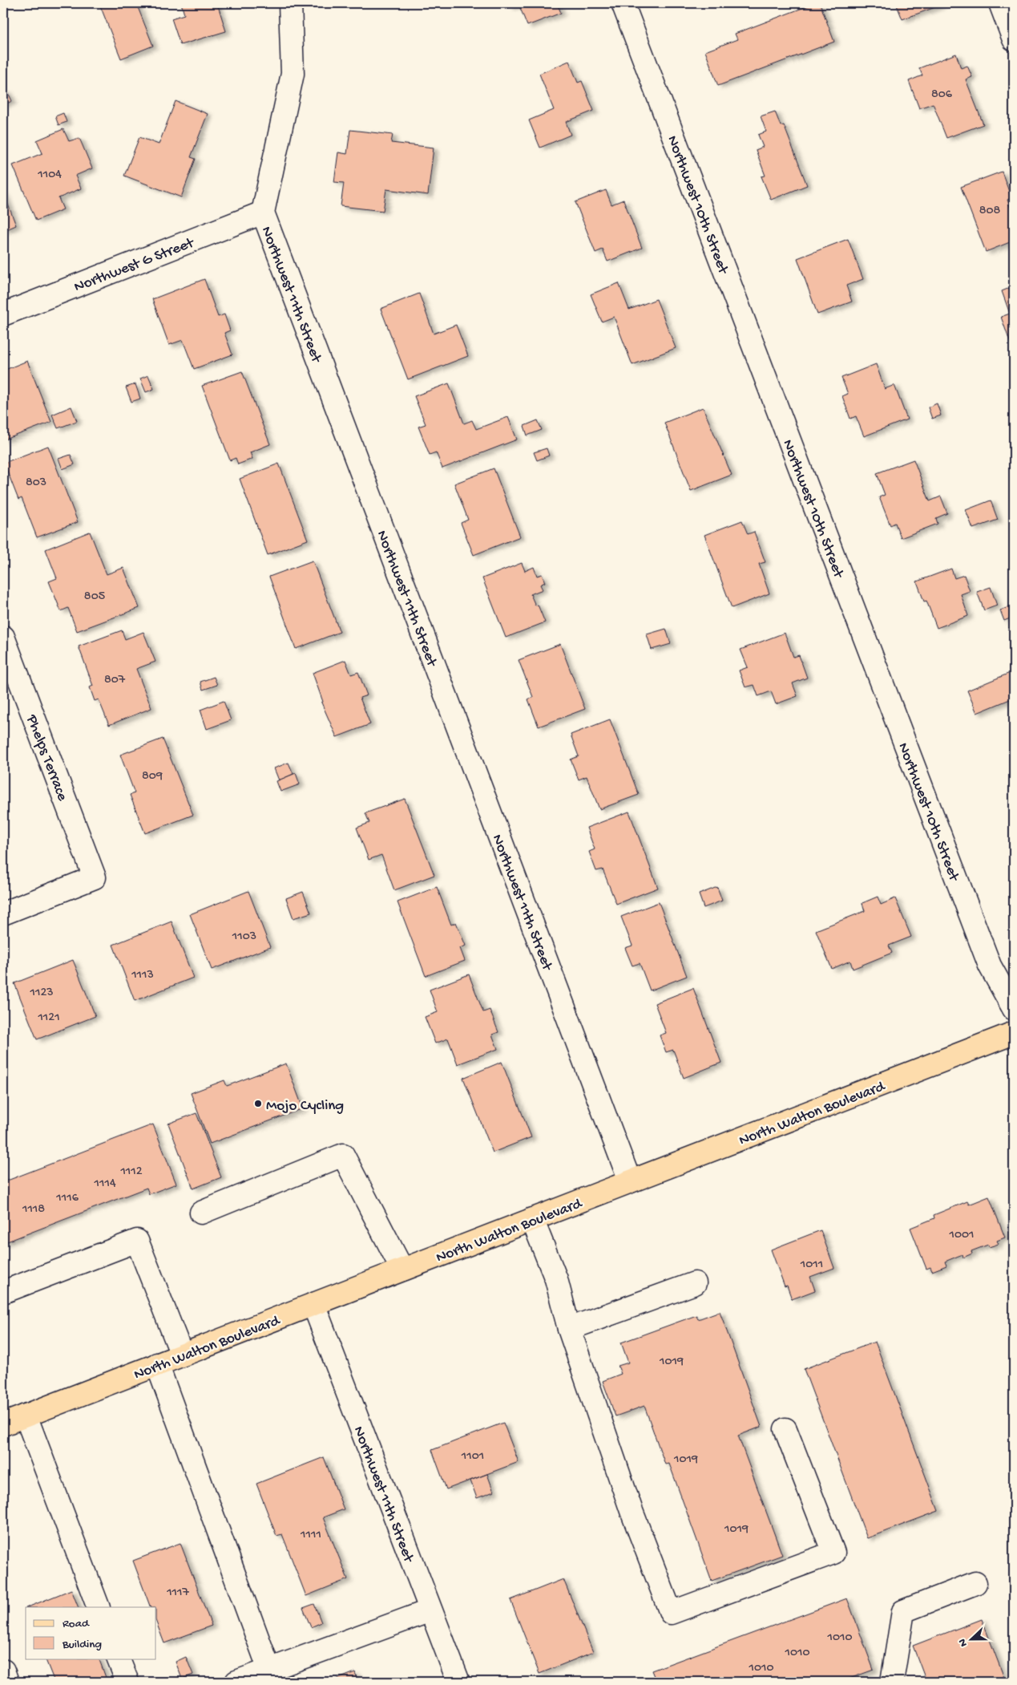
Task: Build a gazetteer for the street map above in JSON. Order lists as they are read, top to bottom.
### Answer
{
  "streets": {
    "main road": ["North Walton Boulevard"],
    "street": [
      "Northwest 10th Street",
      "Northwest G Street",
      "Northwest 11th Street",
      "Phelps Terrace"
    ]
  },
  "crossings": [
    ["Northwest G Street", "Northwest 11th Street"],
    ["Northwest 11th Street", "North Walton Boulevard"]
  ],
  "places": ["Mojo Cycling"],
  "house_numbers": [
    "806",
    "1104",
    "808",
    "803",
    "805",
    "807",
    "809",
    "1103",
    "1113",
    "1123",
    "1121",
    "1112",
    "1114",
    "1116",
    "1118",
    "1001",
    "1011",
    "1019",
    "1101",
    "1019",
    "1019",
    "1111",
    "1117",
    "1010",
    "1010",
    "1010"
  ],
  "legend": ["Road", "Building"],
  "north": "left"
}
